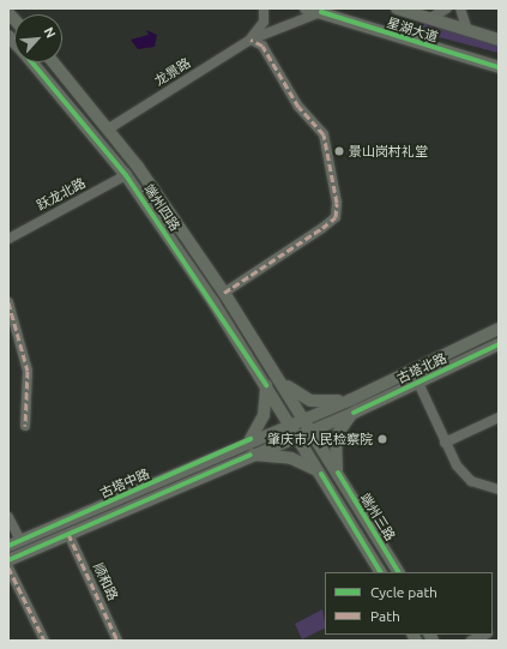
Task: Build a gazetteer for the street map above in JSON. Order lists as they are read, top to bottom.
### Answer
{
  "streets": {
    "main road": [
      "星湖大道",
      "端州四路",
      "古塔北路",
      "古塔中路",
      "端州三路"
    ],
    "street": ["龙景路", "跃龙北路", "顺和路"]
  },
  "crossings": [
    ["龙景路", "端州四路"],
    ["跃龙北路", "端州四路"],
    ["端州四路", "古塔北路"],
    ["端州四路", "古塔中路"],
    ["端州四路", "端州三路"],
    ["古塔北路", "古塔中路"],
    ["古塔北路", "端州三路"],
    ["古塔中路", "端州三路"],
    ["古塔中路", "顺和路"]
  ],
  "places": ["景山岗村礼堂", "肇庆市人民检察院"],
  "legend": ["Cycle path", "Path"],
  "north": "top right"
}
